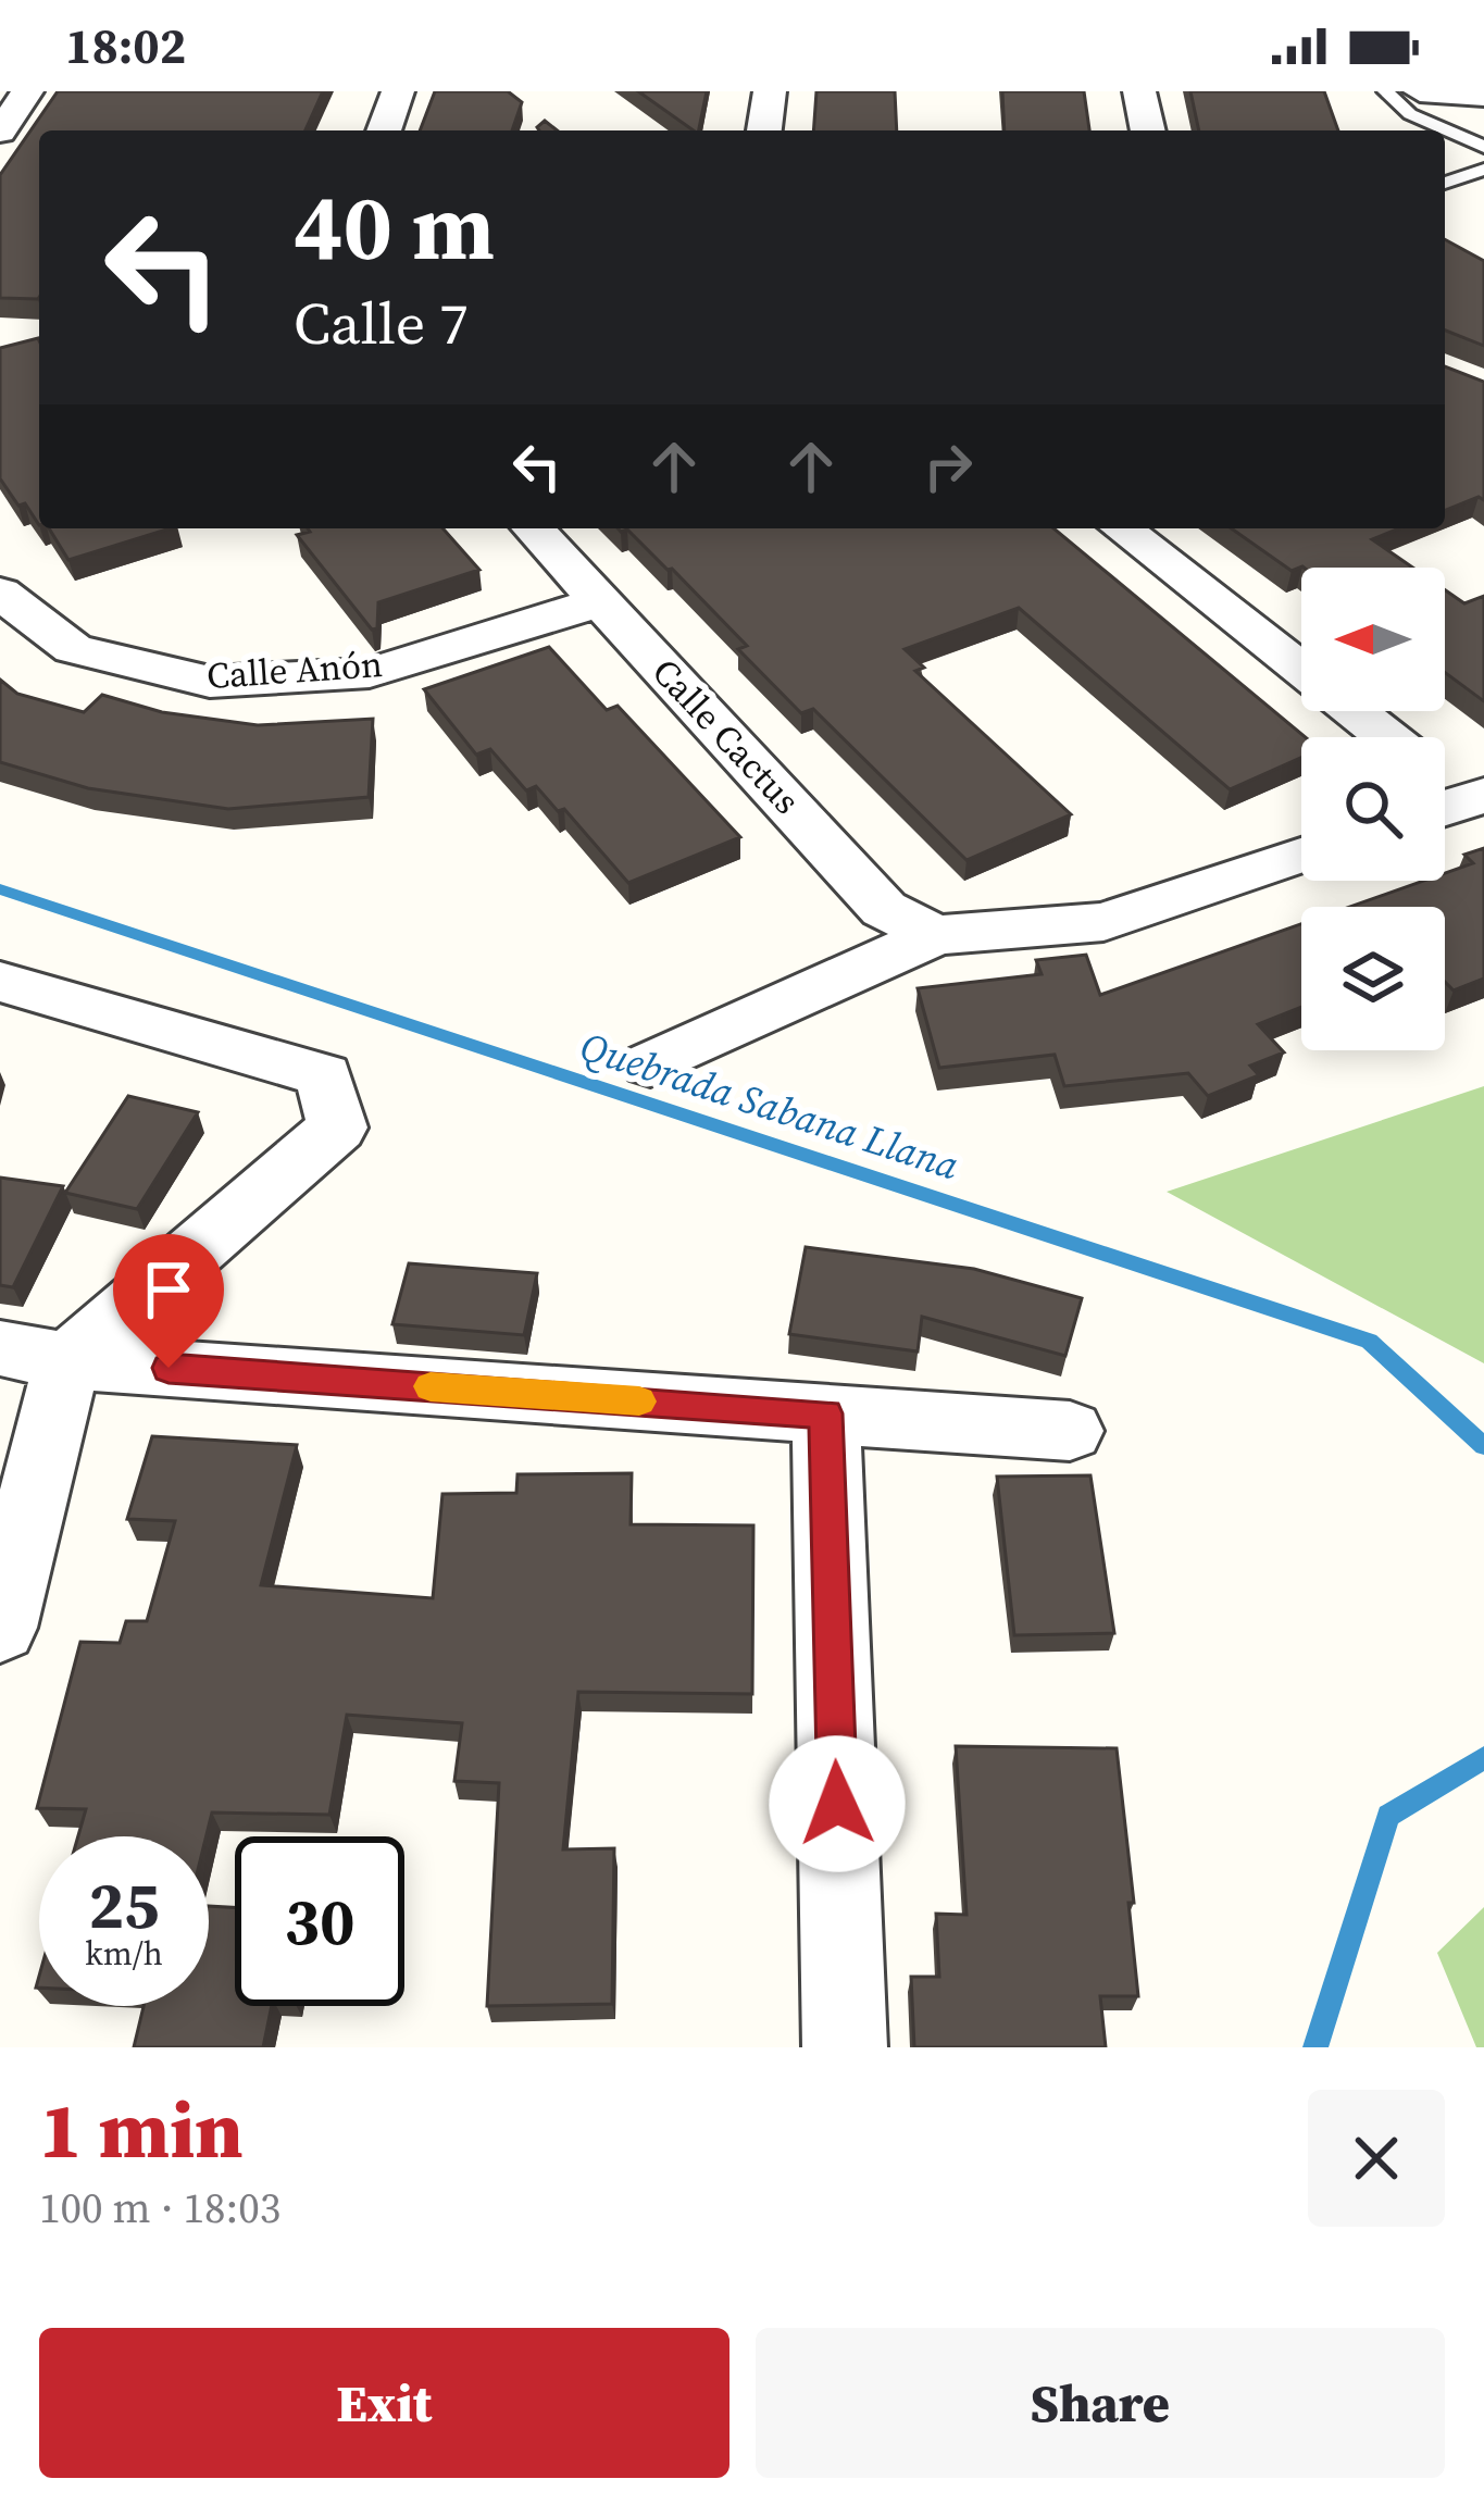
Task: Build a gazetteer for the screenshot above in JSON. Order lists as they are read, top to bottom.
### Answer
{
  "streets": {
    "street": ["Calle Anón", "Calle Cactus"]
  },
  "crossings": [
    ["Calle Anón", "Calle Cactus"]
  ],
  "water": ["Quebrada Sabana Llana"],
  "north": "left",
  "page": {
    "status": "18:02",
    "turn": ["40 m", "Calle 7"],
    "speed": "25 km/h",
    "limit": "30",
    "heading": ["1 min", "100 m · 18:03"],
    "buttons": ["Exit", "Share"]
  }
}
